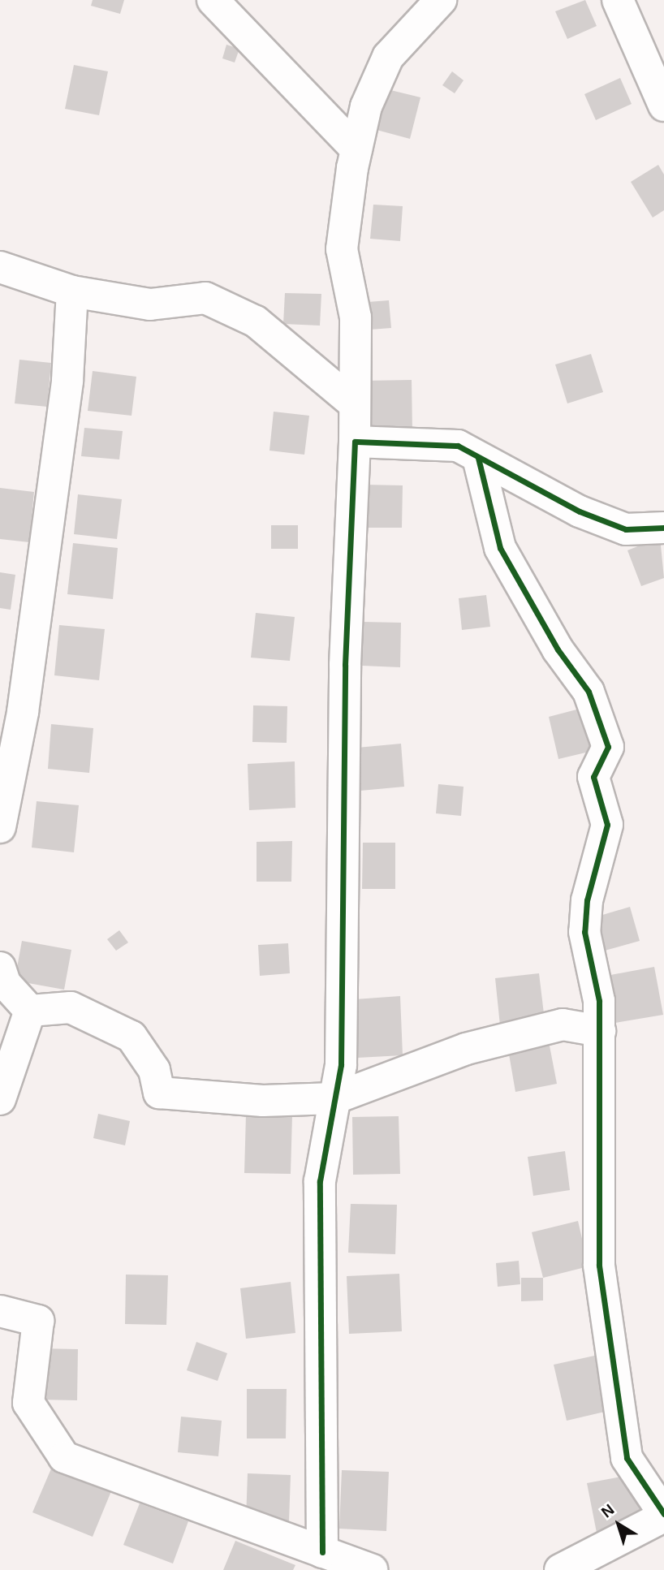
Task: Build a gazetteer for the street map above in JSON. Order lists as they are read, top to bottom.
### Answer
{
  "north": "top left"
}
